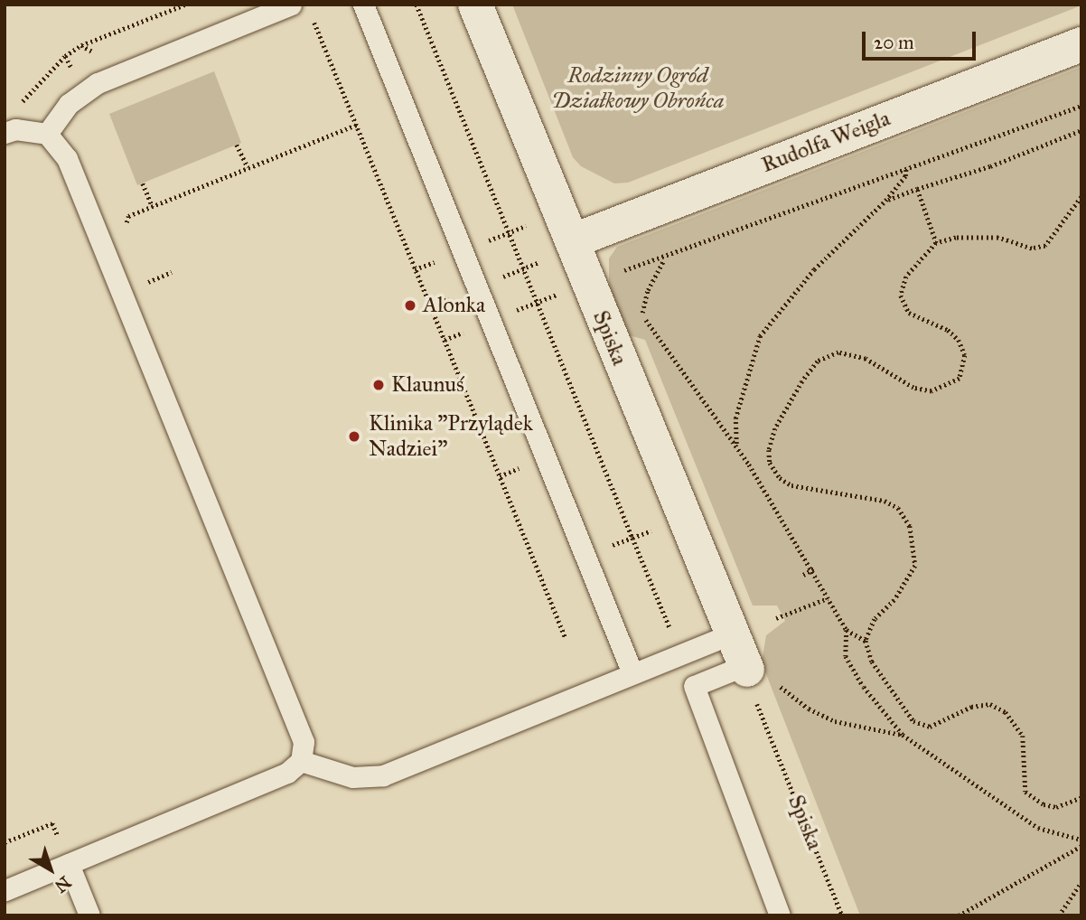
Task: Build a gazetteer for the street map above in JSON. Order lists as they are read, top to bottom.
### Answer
{
  "streets": {
    "street": ["Rudolfa Weigla", "Spiska"]
  },
  "crossings": [
    ["Rudolfa Weigla", "Spiska"]
  ],
  "parks": ["Rodzinny Ogród Działkowy Obrońca"],
  "places": ["Alonka", "Klaunuś", "Klinika \"Przylądek Nadziei\""],
  "scale_bar": "20 m",
  "north": "bottom right"
}
